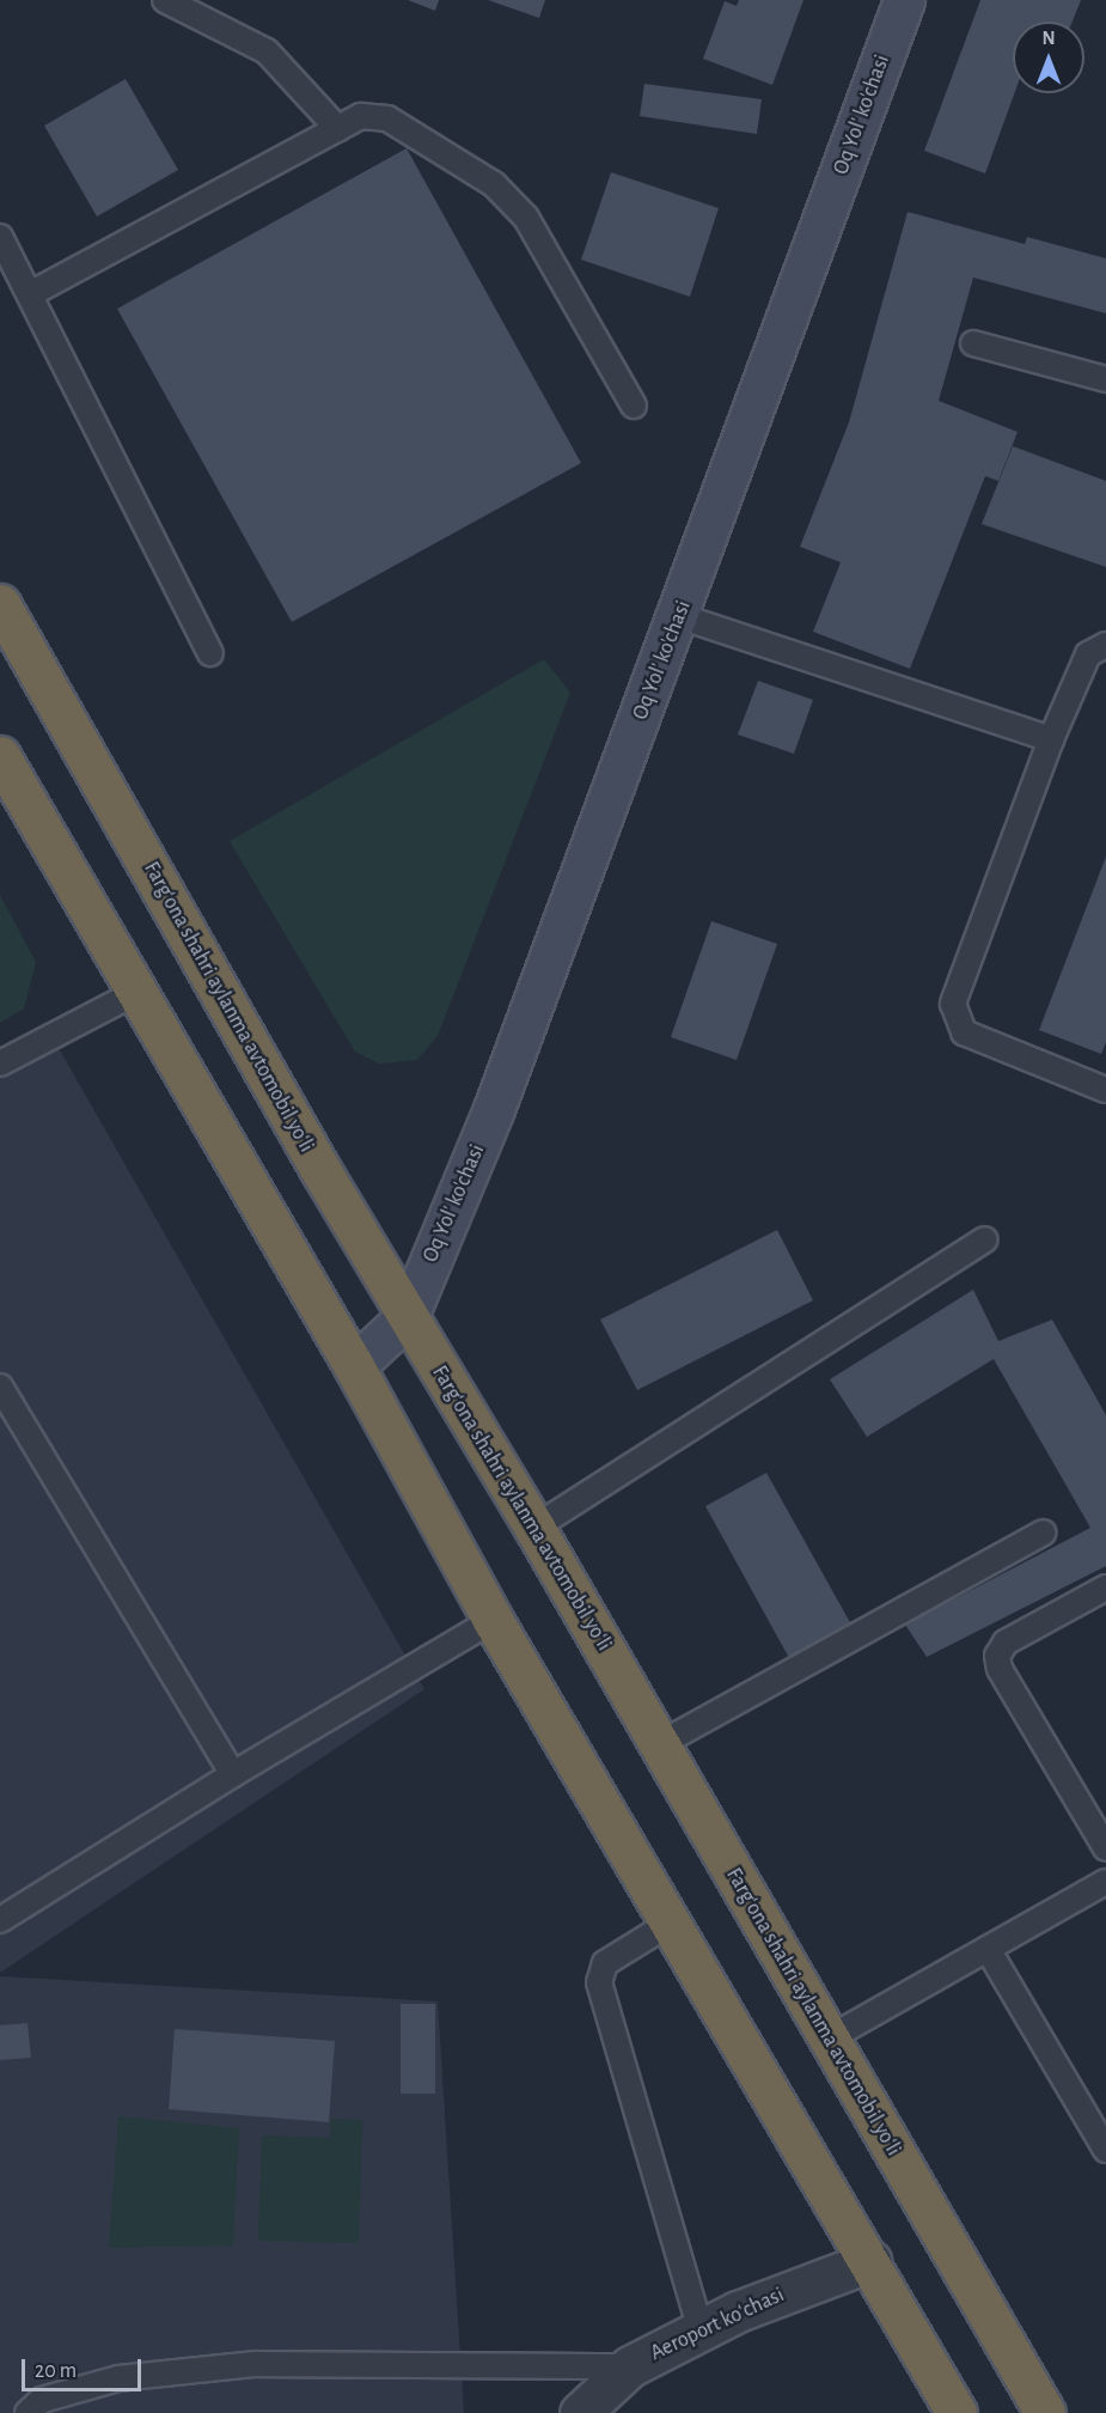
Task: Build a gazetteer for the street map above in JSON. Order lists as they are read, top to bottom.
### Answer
{
  "streets": {
    "highway": ["Fargʻona shahri aylanma avtomobil yoʻli"],
    "street": ["Oq Yol' ko'chasi", "Aeroport koʻchasi"]
  },
  "crossings": [
    ["Oq Yol' ko'chasi", "Fargʻona shahri aylanma avtomobil yoʻli"]
  ],
  "scale_bar": "20 m",
  "north": "top"
}
